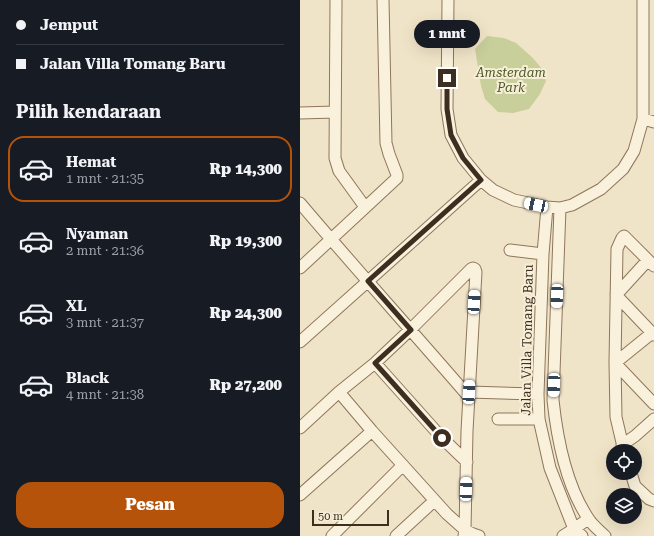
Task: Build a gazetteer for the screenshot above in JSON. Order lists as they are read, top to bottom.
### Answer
{
  "streets": {
    "street": ["Jalan Villa Tomang Baru"]
  },
  "parks": ["Amsterdam Park"],
  "scale_bar": "50 m",
  "page": {
    "banner": ["Jemput", "Jalan Villa Tomang Baru"],
    "bubble": "1 mnt",
    "heading": "Pilih kendaraan",
    "list": [
      {
        "name": "Hemat",
        "note": "1 mnt · 21:35",
        "value": "Rp 14,300"
      },
      {
        "name": "Nyaman",
        "note": "2 mnt · 21:36",
        "value": "Rp 19,300"
      },
      {
        "name": "XL",
        "note": "3 mnt · 21:37",
        "value": "Rp 24,300"
      },
      {
        "name": "Black",
        "note": "4 mnt · 21:38",
        "value": "Rp 27,200"
      }
    ],
    "buttons": "Pesan",
    "scale": "50 m"
  }
}
